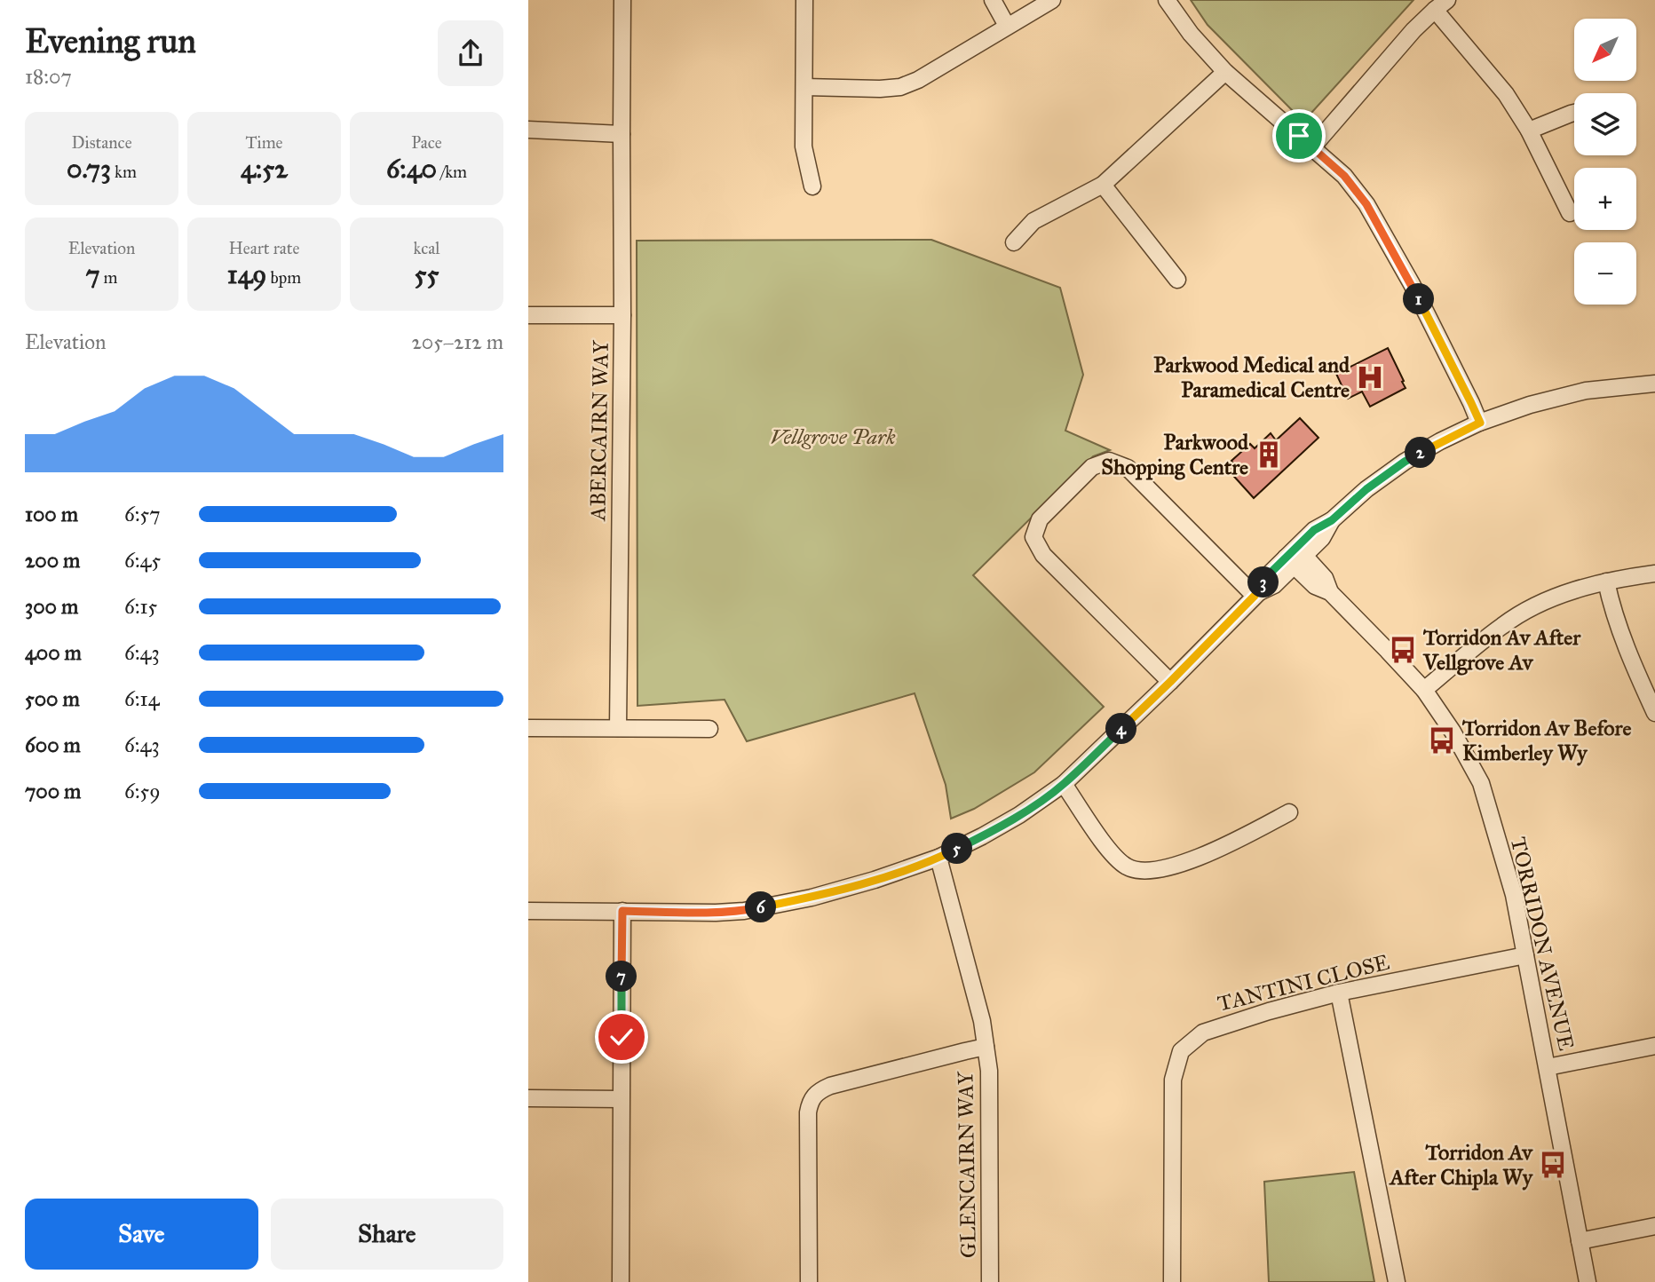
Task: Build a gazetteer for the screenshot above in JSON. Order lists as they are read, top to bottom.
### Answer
{
  "streets": {
    "street": [
      "ABERCAIRN WAY",
      "TORRIDON AVENUE",
      "TANTINI CLOSE",
      "GLENCAIRN WAY"
    ]
  },
  "crossings": [
    ["TORRIDON AVENUE", "TANTINI CLOSE"]
  ],
  "parks": ["Vellgrove Park"],
  "places": {
    "hospital": ["Parkwood Medical and Paramedical Centre"],
    "building": ["Parkwood Shopping Centre"],
    "bus stop": ["Torridon Av After Vellgrove Av", "Torridon Av Before Kimberley Wy", "Torridon Av After Chipla Wy"]
  },
  "north": "bottom left",
  "page": {
    "heading": ["Evening run", "18:07"],
    "map_buttons": ["+", "−"],
    "stats": [
      ["Distance", "0.73 km"],
      ["Time", "4:52"],
      ["Pace", "6:40 /km"],
      ["Elevation", "7 m"],
      ["Heart rate", "149 bpm"],
      ["kcal", "55"]
    ],
    "pins": [
      "1",
      "2",
      "3",
      "4",
      "5",
      "6",
      "7"
    ],
    "chart": ["Elevation", "205–212 m"],
    "list": [
      {
        "name": "100 m",
        "note": "6:57"
      },
      {
        "name": "200 m",
        "note": "6:45"
      },
      {
        "name": "300 m",
        "note": "6:15"
      },
      {
        "name": "400 m",
        "note": "6:43"
      },
      {
        "name": "500 m",
        "note": "6:14"
      },
      {
        "name": "600 m",
        "note": "6:43"
      },
      {
        "name": "700 m",
        "note": "6:59"
      }
    ],
    "buttons": ["Save", "Share"]
  }
}
